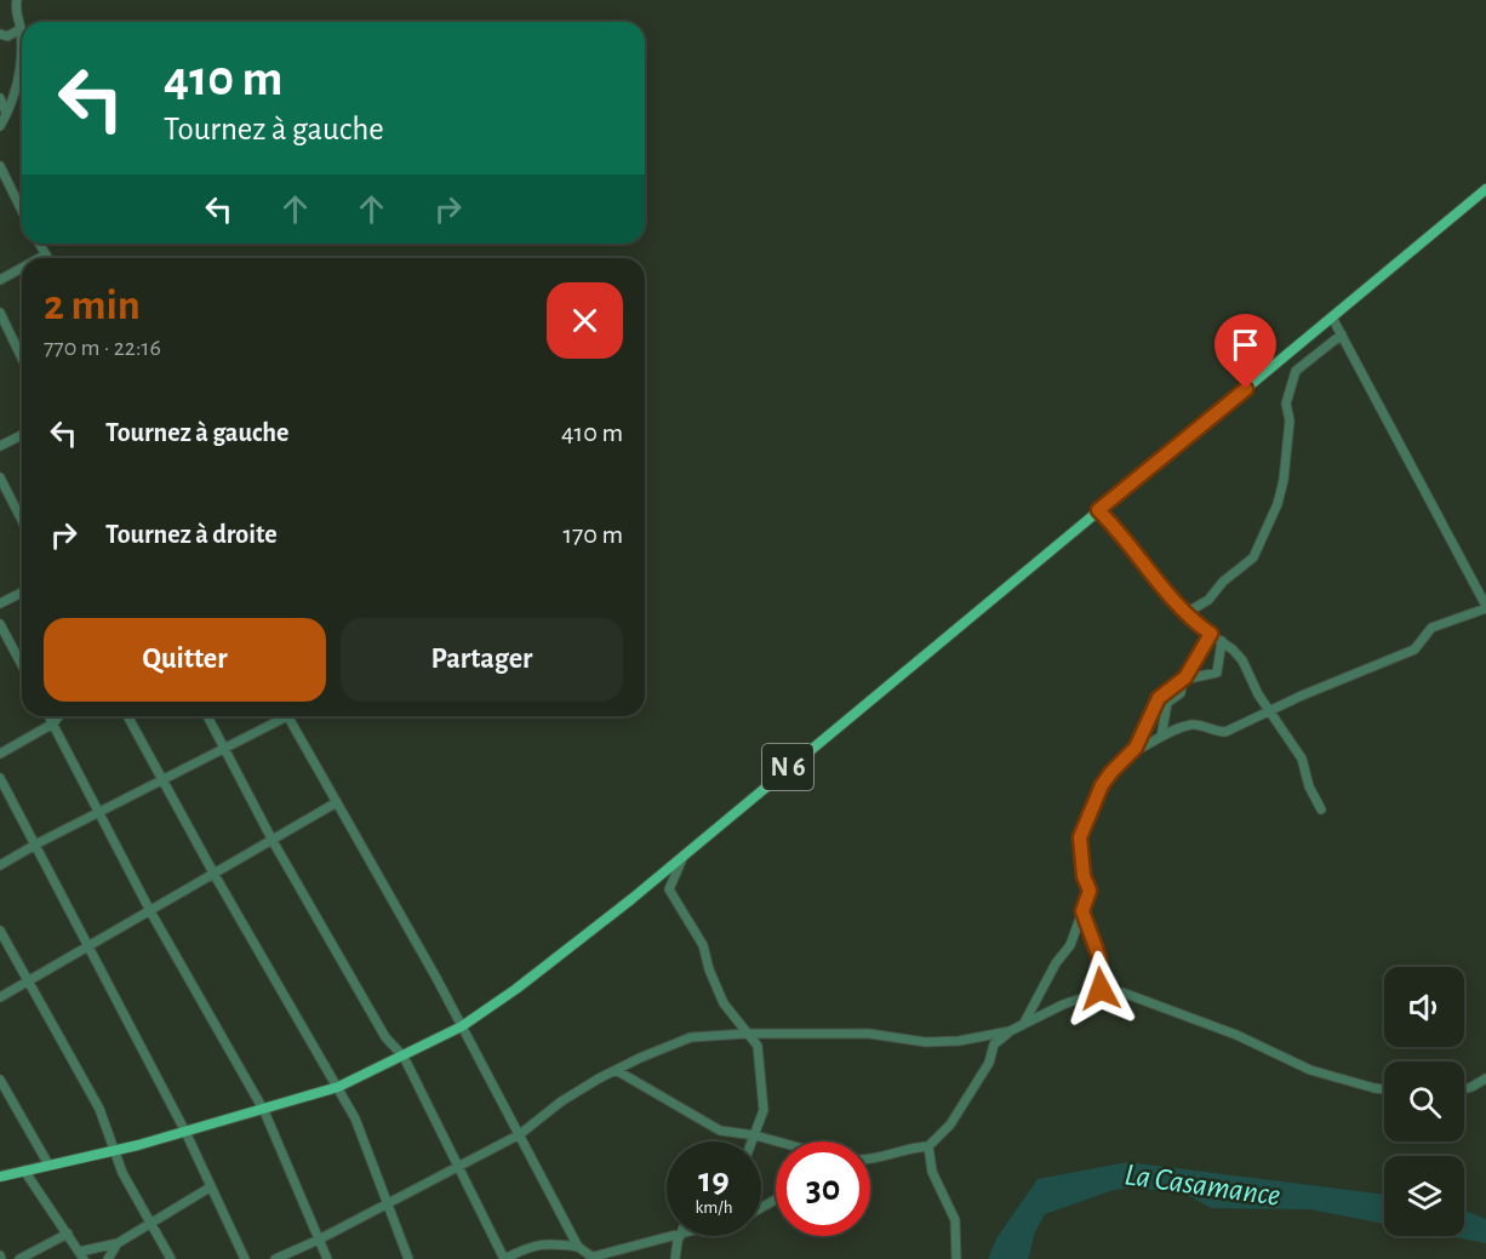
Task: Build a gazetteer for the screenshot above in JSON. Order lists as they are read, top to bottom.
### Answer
{
  "streets": {
    "main road": ["N 6"]
  },
  "water": ["La Casamance"],
  "page": {
    "turn": ["410 m", "Tournez à gauche"],
    "heading": ["2 min", "770 m · 22:16"],
    "list": [
      {
        "name": "Tournez à gauche",
        "value": "410 m"
      },
      {
        "name": "Tournez à droite",
        "value": "170 m"
      }
    ],
    "buttons": ["Quitter", "Partager"],
    "speed": "19 km/h",
    "limit": "30"
  }
}
